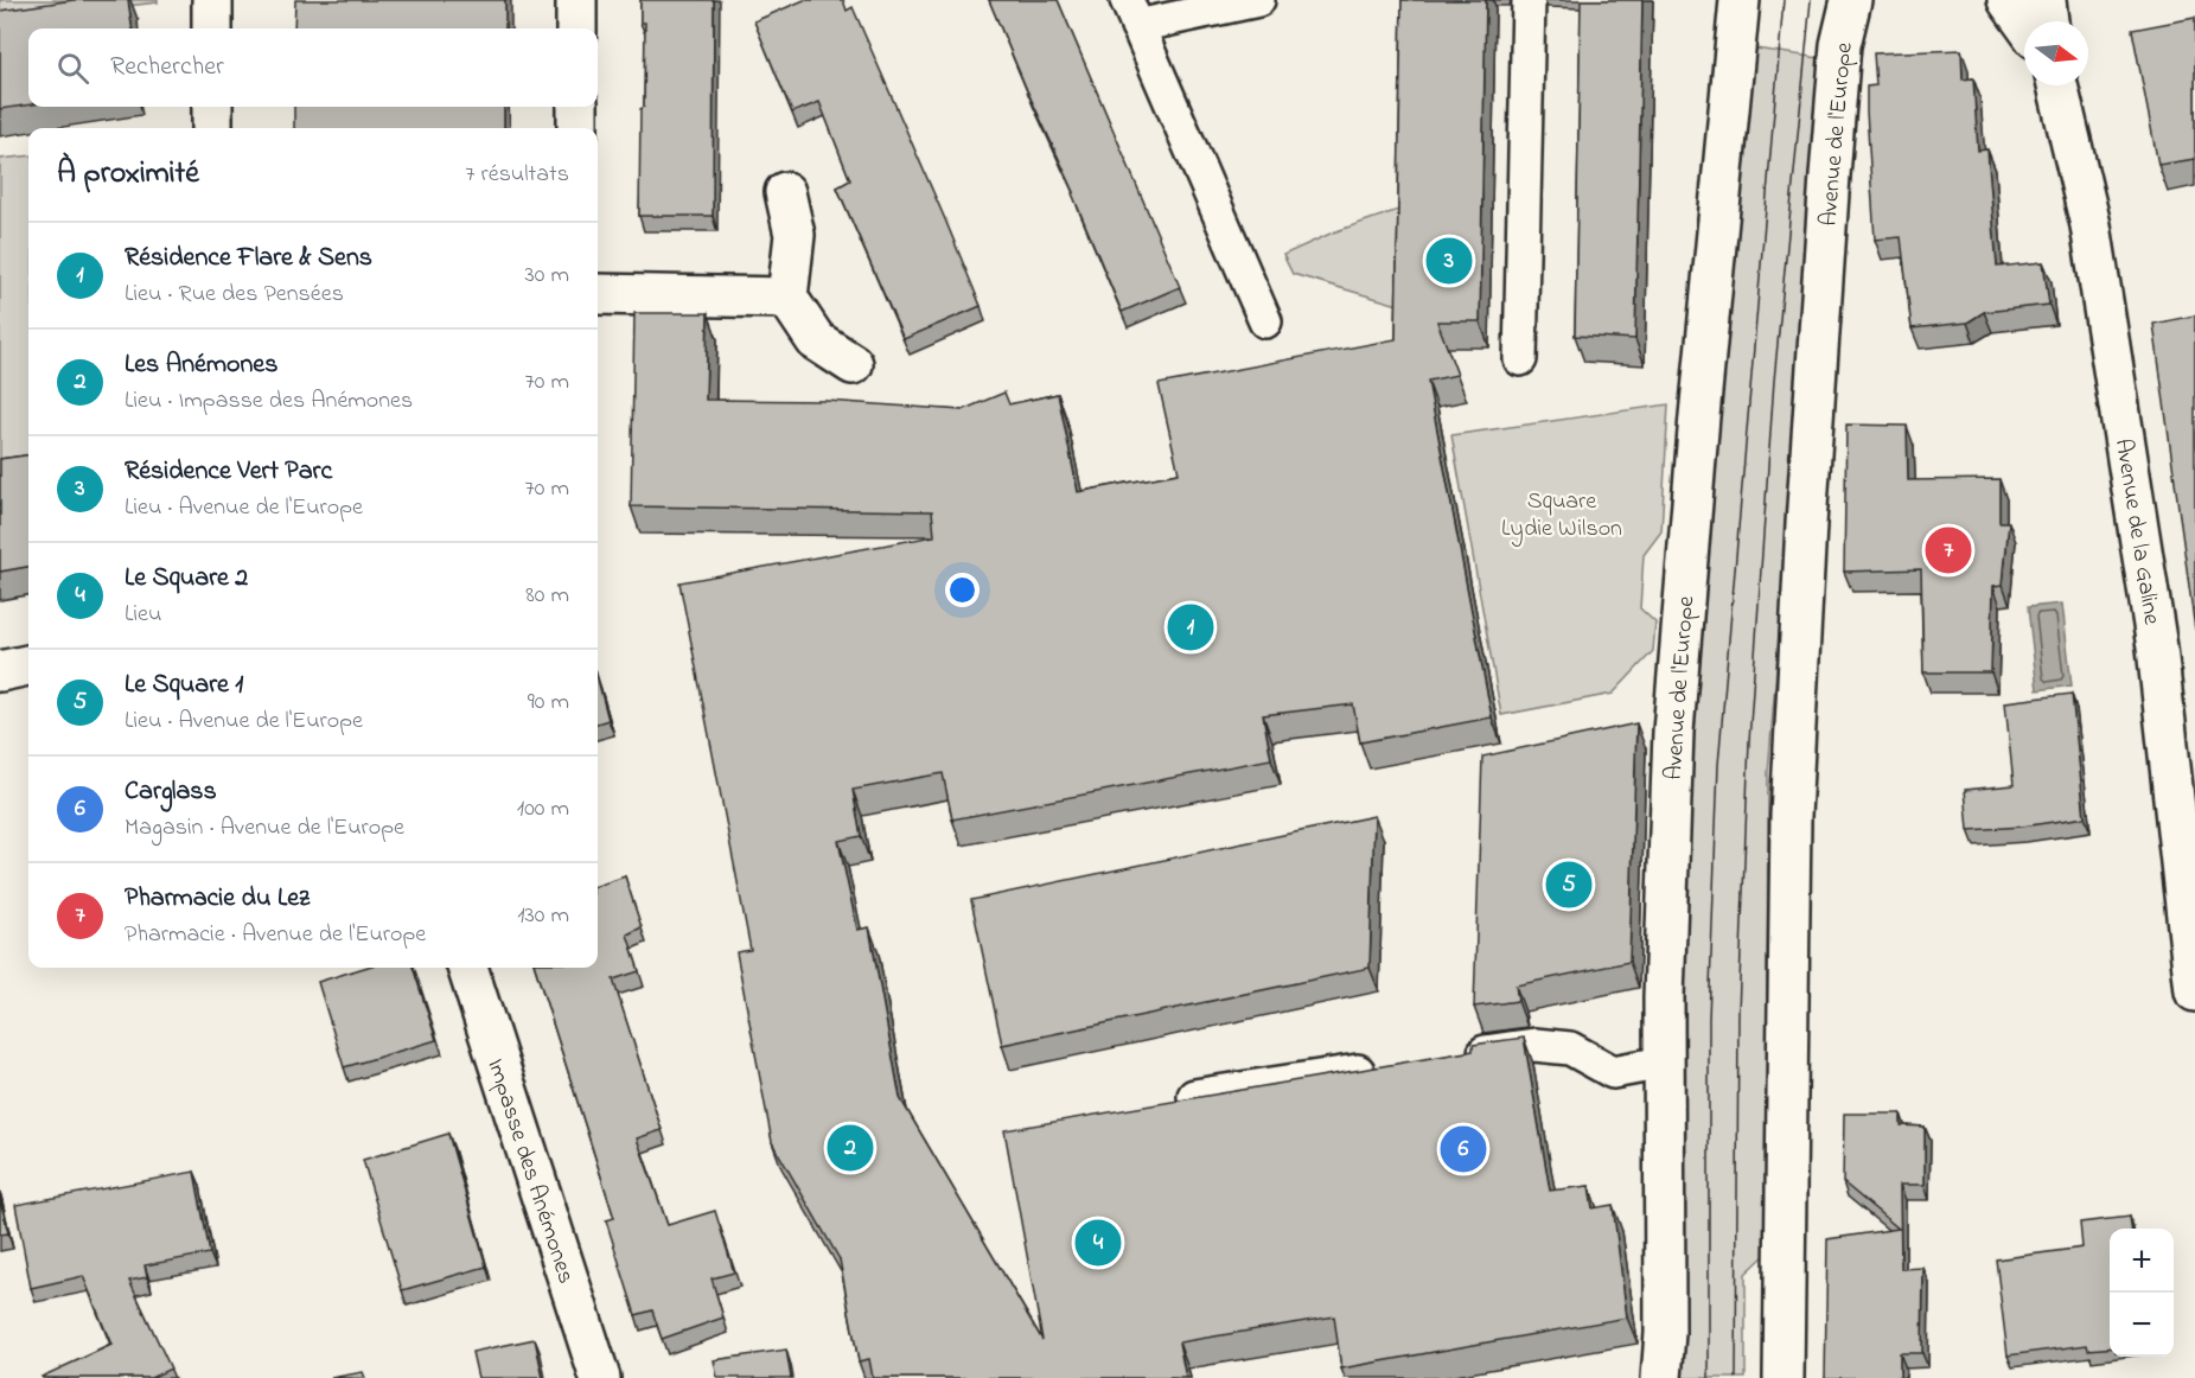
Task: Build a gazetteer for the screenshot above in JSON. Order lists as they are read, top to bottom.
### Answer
{
  "streets": {
    "main road": ["Avenue de l'Europe", "Avenue de la Galine", "Impasse des Anémones"]
  },
  "parks": ["Square Lydie Wilson"],
  "north": "right",
  "page": {
    "search": "Rechercher",
    "heading": ["À proximité", "7 résultats"],
    "list": [
      {
        "mark": "1",
        "name": "Résidence Flare & Sens",
        "note": "Lieu · Rue des Pensées",
        "value": "30 m"
      },
      {
        "mark": "2",
        "name": "Les Anémones",
        "note": "Lieu · Impasse des Anémones",
        "value": "70 m"
      },
      {
        "mark": "3",
        "name": "Résidence Vert Parc",
        "note": "Lieu · Avenue de l'Europe",
        "value": "70 m"
      },
      {
        "mark": "4",
        "name": "Le Square 2",
        "note": "Lieu",
        "value": "80 m"
      },
      {
        "mark": "5",
        "name": "Le Square 1",
        "note": "Lieu · Avenue de l'Europe",
        "value": "90 m"
      },
      {
        "mark": "6",
        "name": "Carglass",
        "note": "Magasin · Avenue de l'Europe",
        "value": "100 m"
      },
      {
        "mark": "7",
        "name": "Pharmacie du Lez",
        "note": "Pharmacie · Avenue de l'Europe",
        "value": "130 m"
      }
    ],
    "pins": [
      "3",
      "7",
      "1",
      "5",
      "2",
      "6",
      "4"
    ],
    "map_buttons": ["+", "−"]
  }
}
